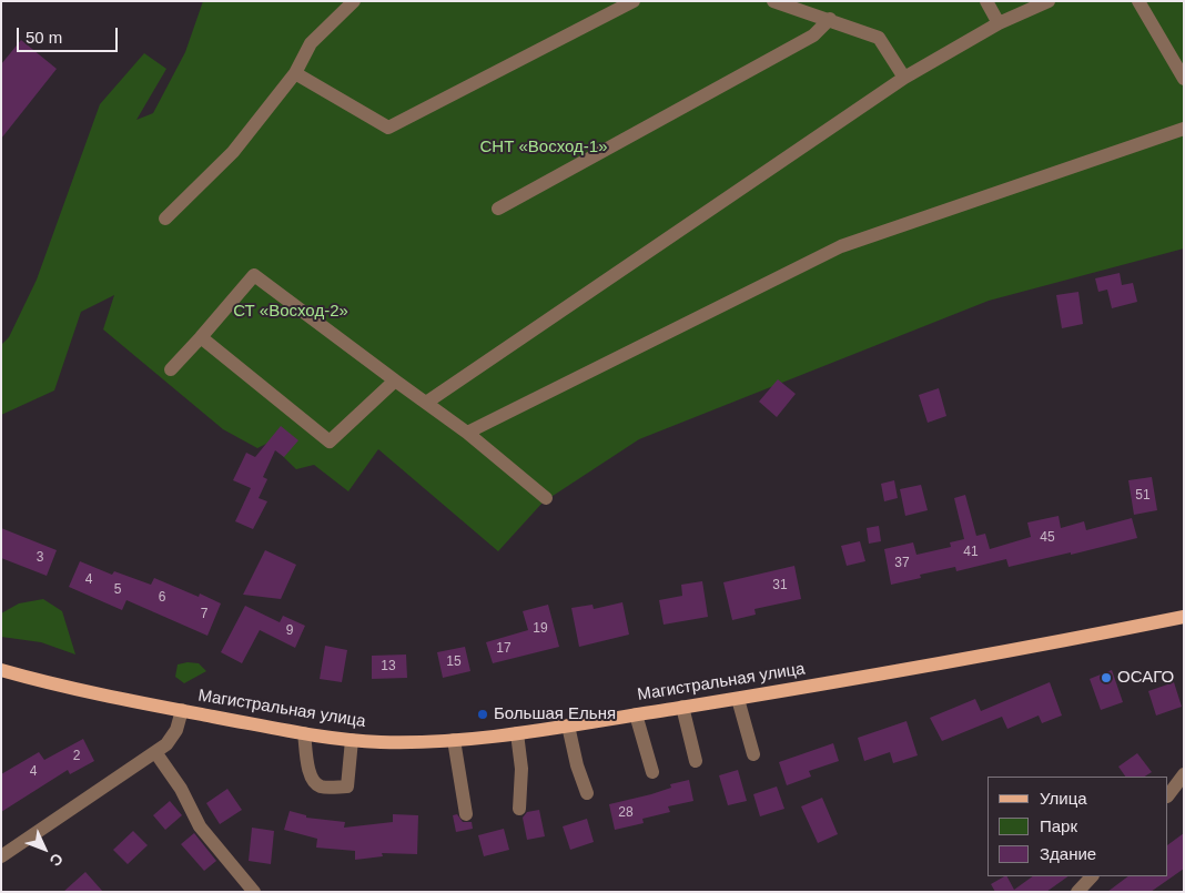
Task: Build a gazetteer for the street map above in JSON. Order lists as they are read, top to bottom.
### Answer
{
  "streets": {
    "main road": ["Магистральная улица"]
  },
  "parks": ["СНТ «Восход-1»", "СТ «Восход-2»"],
  "places": ["ОСАГО", "Большая Ельня"],
  "house_numbers": [
    "51",
    "45",
    "41",
    "3",
    "37",
    "4",
    "31",
    "5",
    "6",
    "7",
    "19",
    "9",
    "17",
    "15",
    "13",
    "2",
    "4",
    "28"
  ],
  "legend": ["Улица", "Парк", "Здание"],
  "scale_bar": "50 m",
  "north": "bottom right"
}
